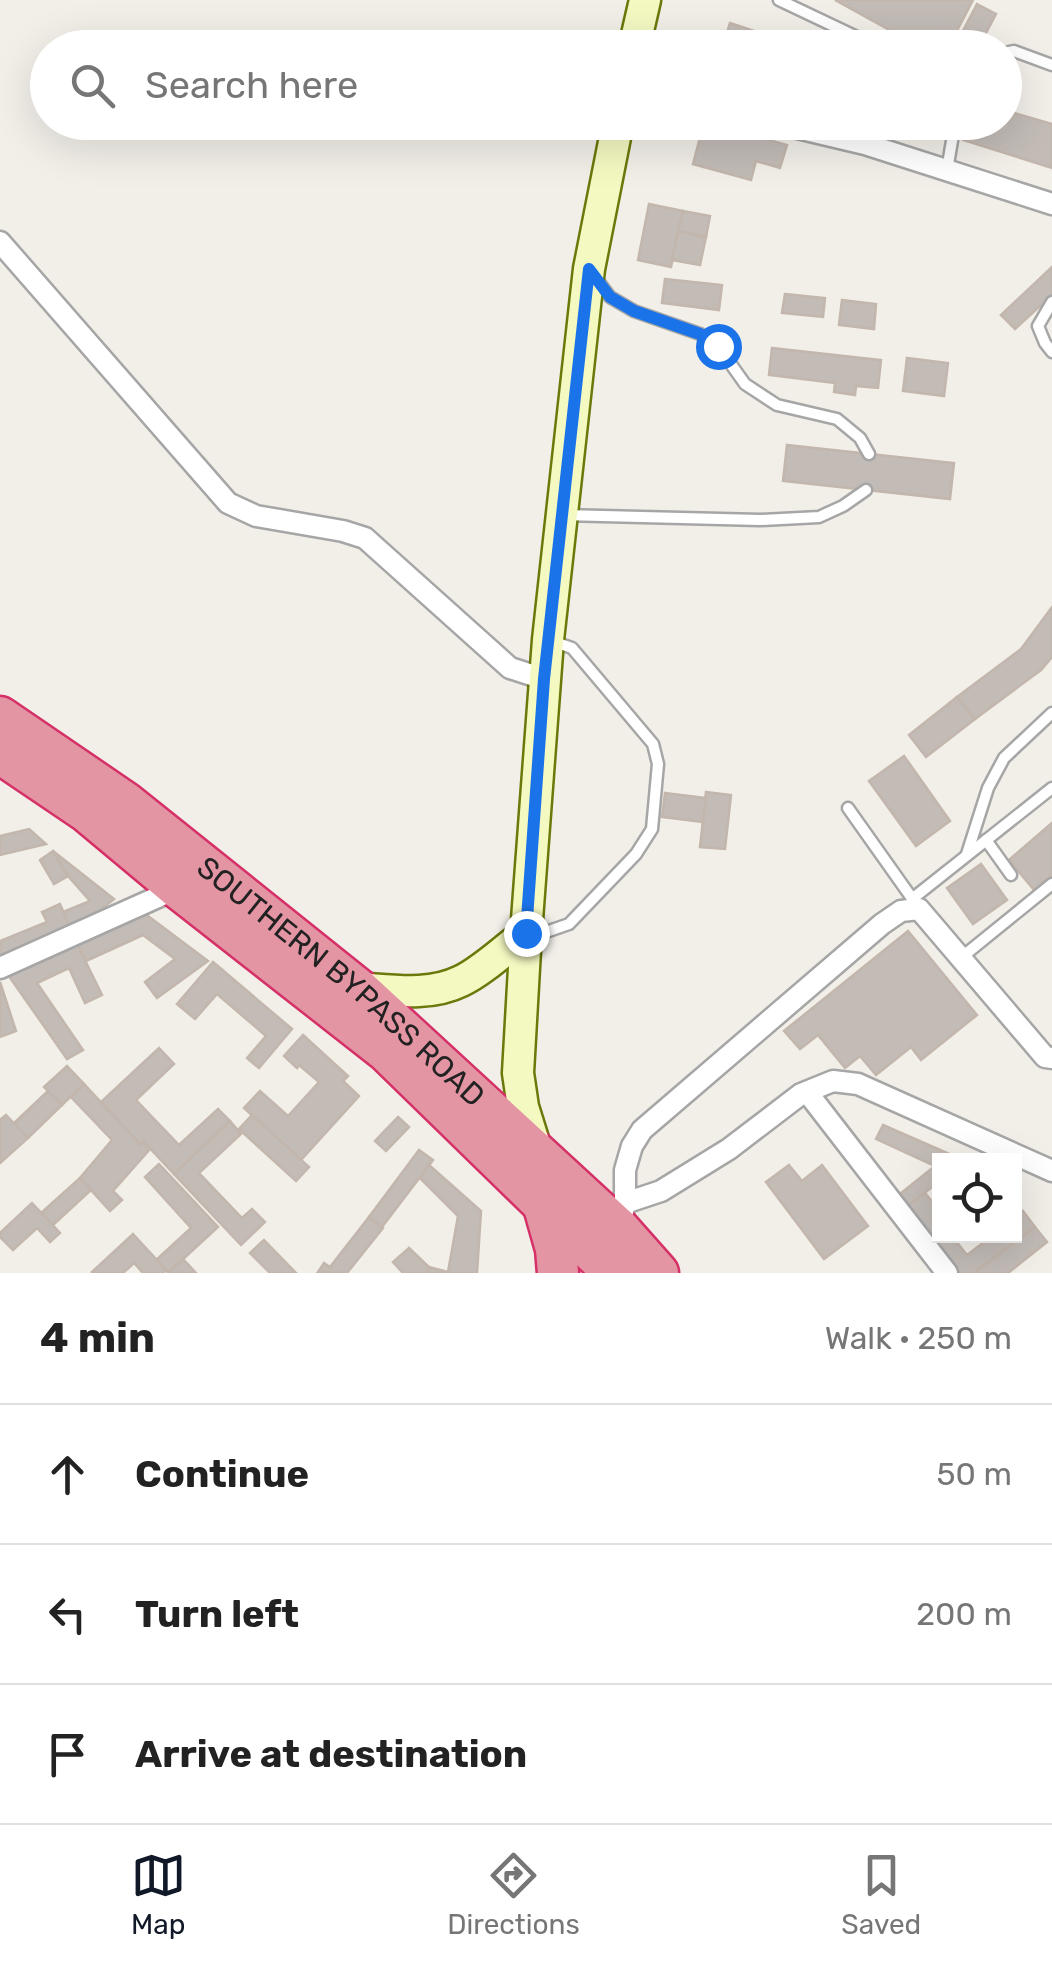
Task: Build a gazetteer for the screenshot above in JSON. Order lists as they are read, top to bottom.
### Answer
{
  "streets": {
    "highway": ["SOUTHERN BYPASS ROAD"]
  },
  "page": {
    "search": "Search here",
    "heading": ["4 min", "Walk · 250 m"],
    "list": [
      ["Continue", "50 m"],
      ["Turn left", "200 m"],
      "Arrive at destination"
    ],
    "nav": ["Map", "Directions", "Saved"]
  }
}
